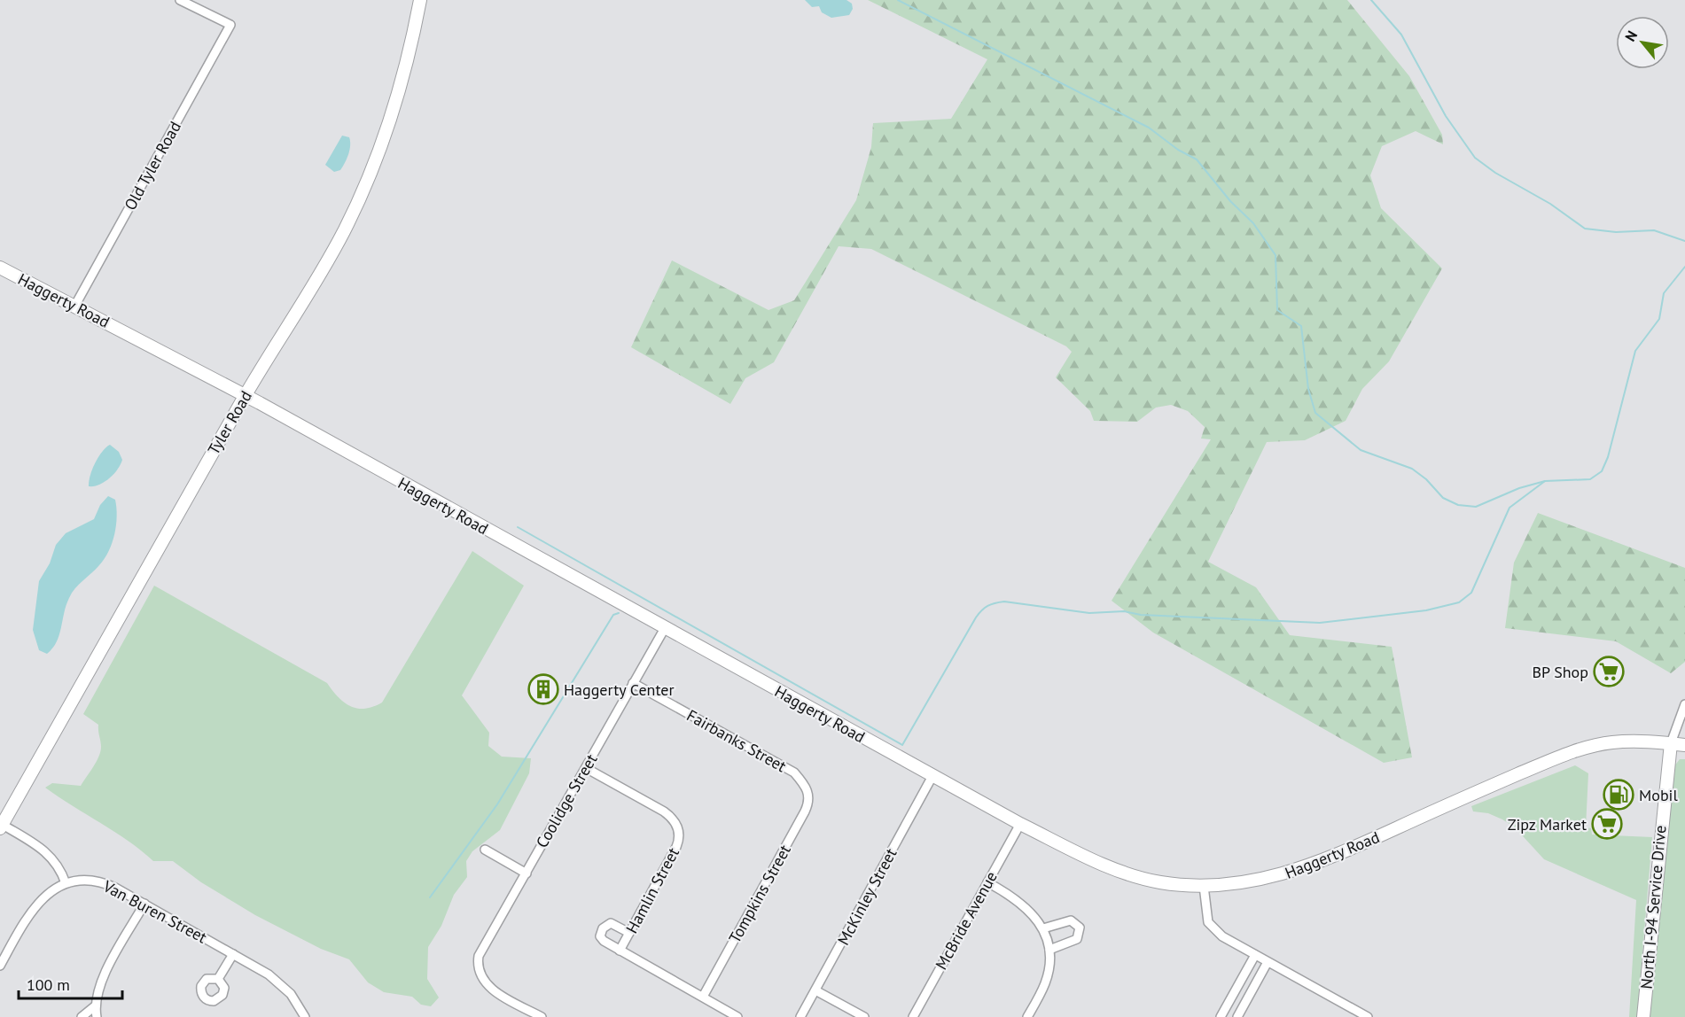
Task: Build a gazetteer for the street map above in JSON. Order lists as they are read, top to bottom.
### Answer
{
  "streets": {
    "main road": ["Haggerty Road", "Tyler Road", "North I-94 Service Drive"],
    "street": [
      "Old Tyler Road",
      "Fairbanks Street",
      "Coolidge Street",
      "Hamlin Street",
      "Tompkins Street",
      "McKinley Street",
      "Van Buren Street",
      "McBride Avenue"
    ]
  },
  "crossings": [
    ["Old Tyler Road", "Haggerty Road"],
    ["Haggerty Road", "Tyler Road"],
    ["Haggerty Road", "Coolidge Street"],
    ["Haggerty Road", "McKinley Street"],
    ["Haggerty Road", "North I-94 Service Drive"],
    ["Haggerty Road", "McBride Avenue"],
    ["Fairbanks Street", "Coolidge Street"],
    ["Fairbanks Street", "Tompkins Street"],
    ["Coolidge Street", "Hamlin Street"]
  ],
  "places": {
    "supermarket": ["BP Shop", "Zipz Market"],
    "building": ["Haggerty Center"],
    "fuel station": ["Mobil"]
  },
  "scale_bar": "100 m",
  "north": "top left"
}
